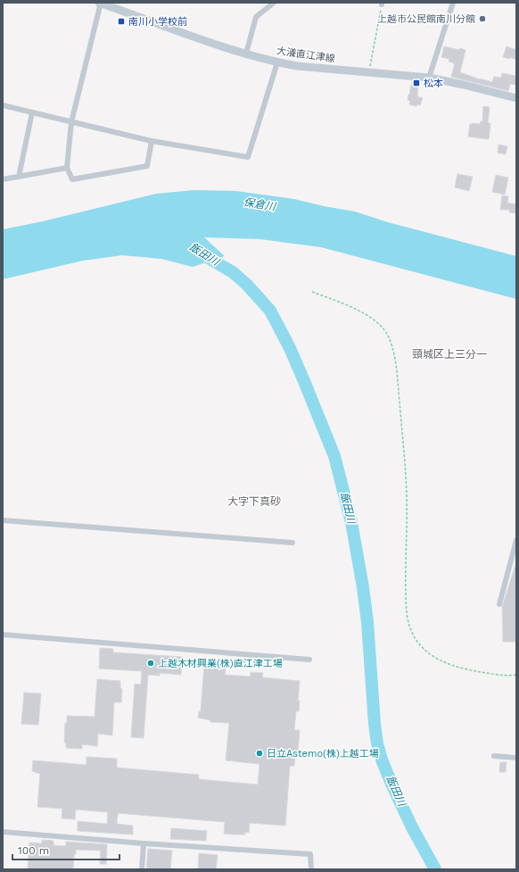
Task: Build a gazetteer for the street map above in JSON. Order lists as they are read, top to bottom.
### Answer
{
  "streets": {
    "main road": ["大瀁直江津線"]
  },
  "districts": ["頸城区上三分一", "大字下真砂"],
  "water": ["保倉川", "飯田川"],
  "places": {
    "other": ["上越市公民館南川分館", "上越木材興業(株)直江津工場", "日立Astemo(株)上越工場"],
    "transit": ["南川小学校前", "松本"]
  },
  "scale_bar": "100 m"
}
